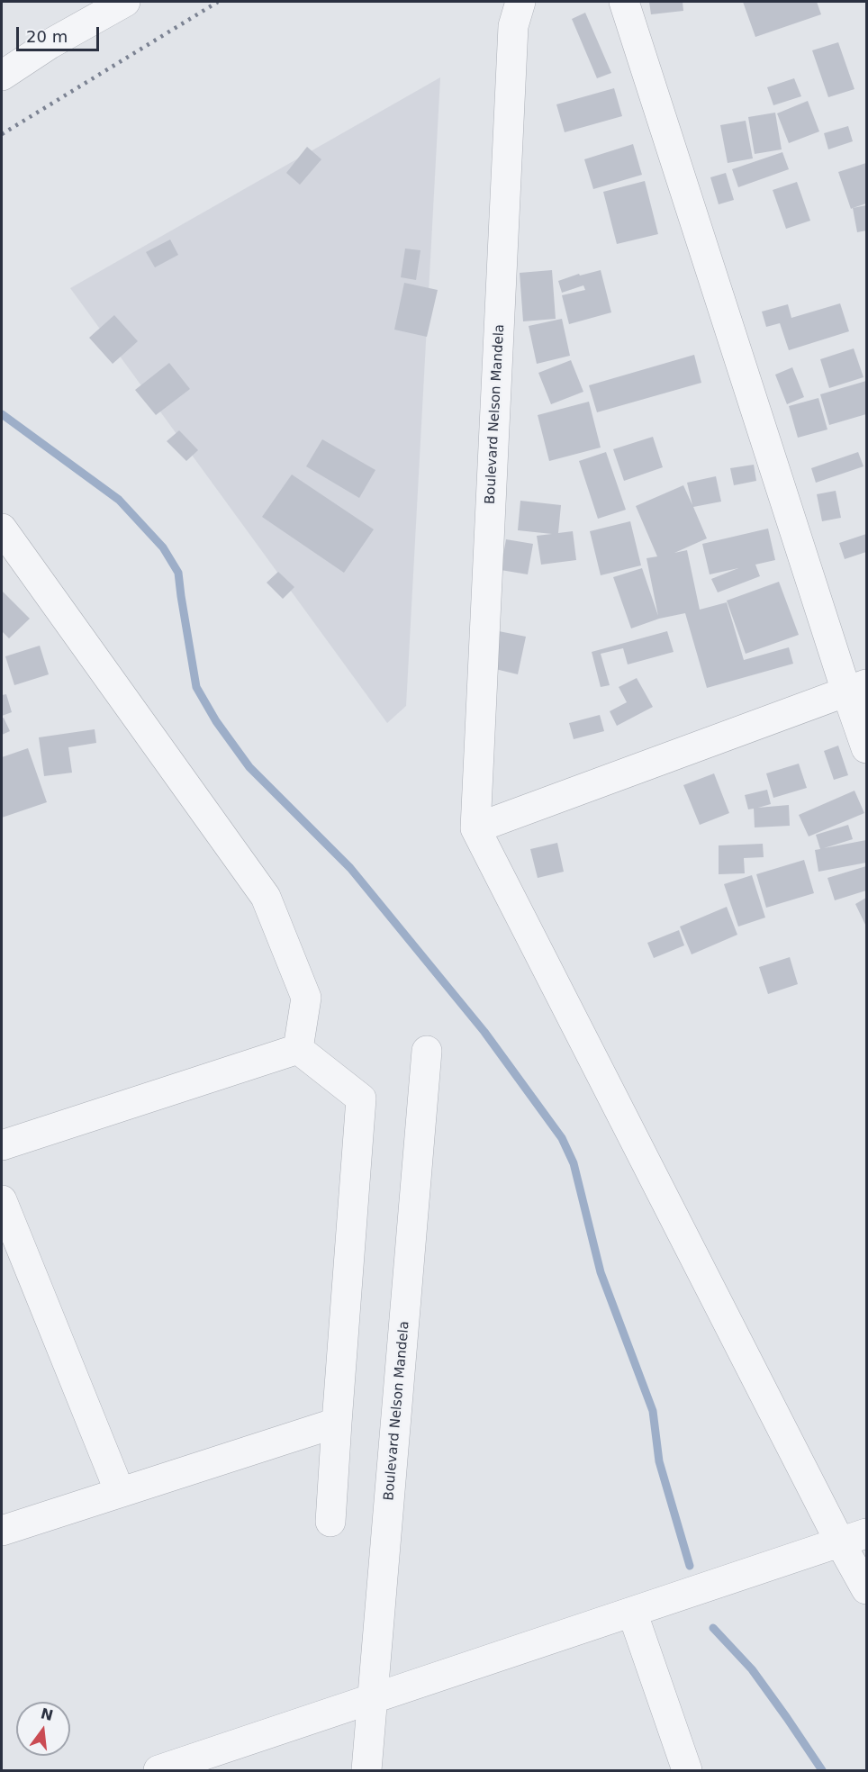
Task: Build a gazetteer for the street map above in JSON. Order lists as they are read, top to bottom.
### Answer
{
  "streets": {
    "street": ["Boulevard Nelson Mandela"]
  },
  "scale_bar": "20 m",
  "north": "top"
}
